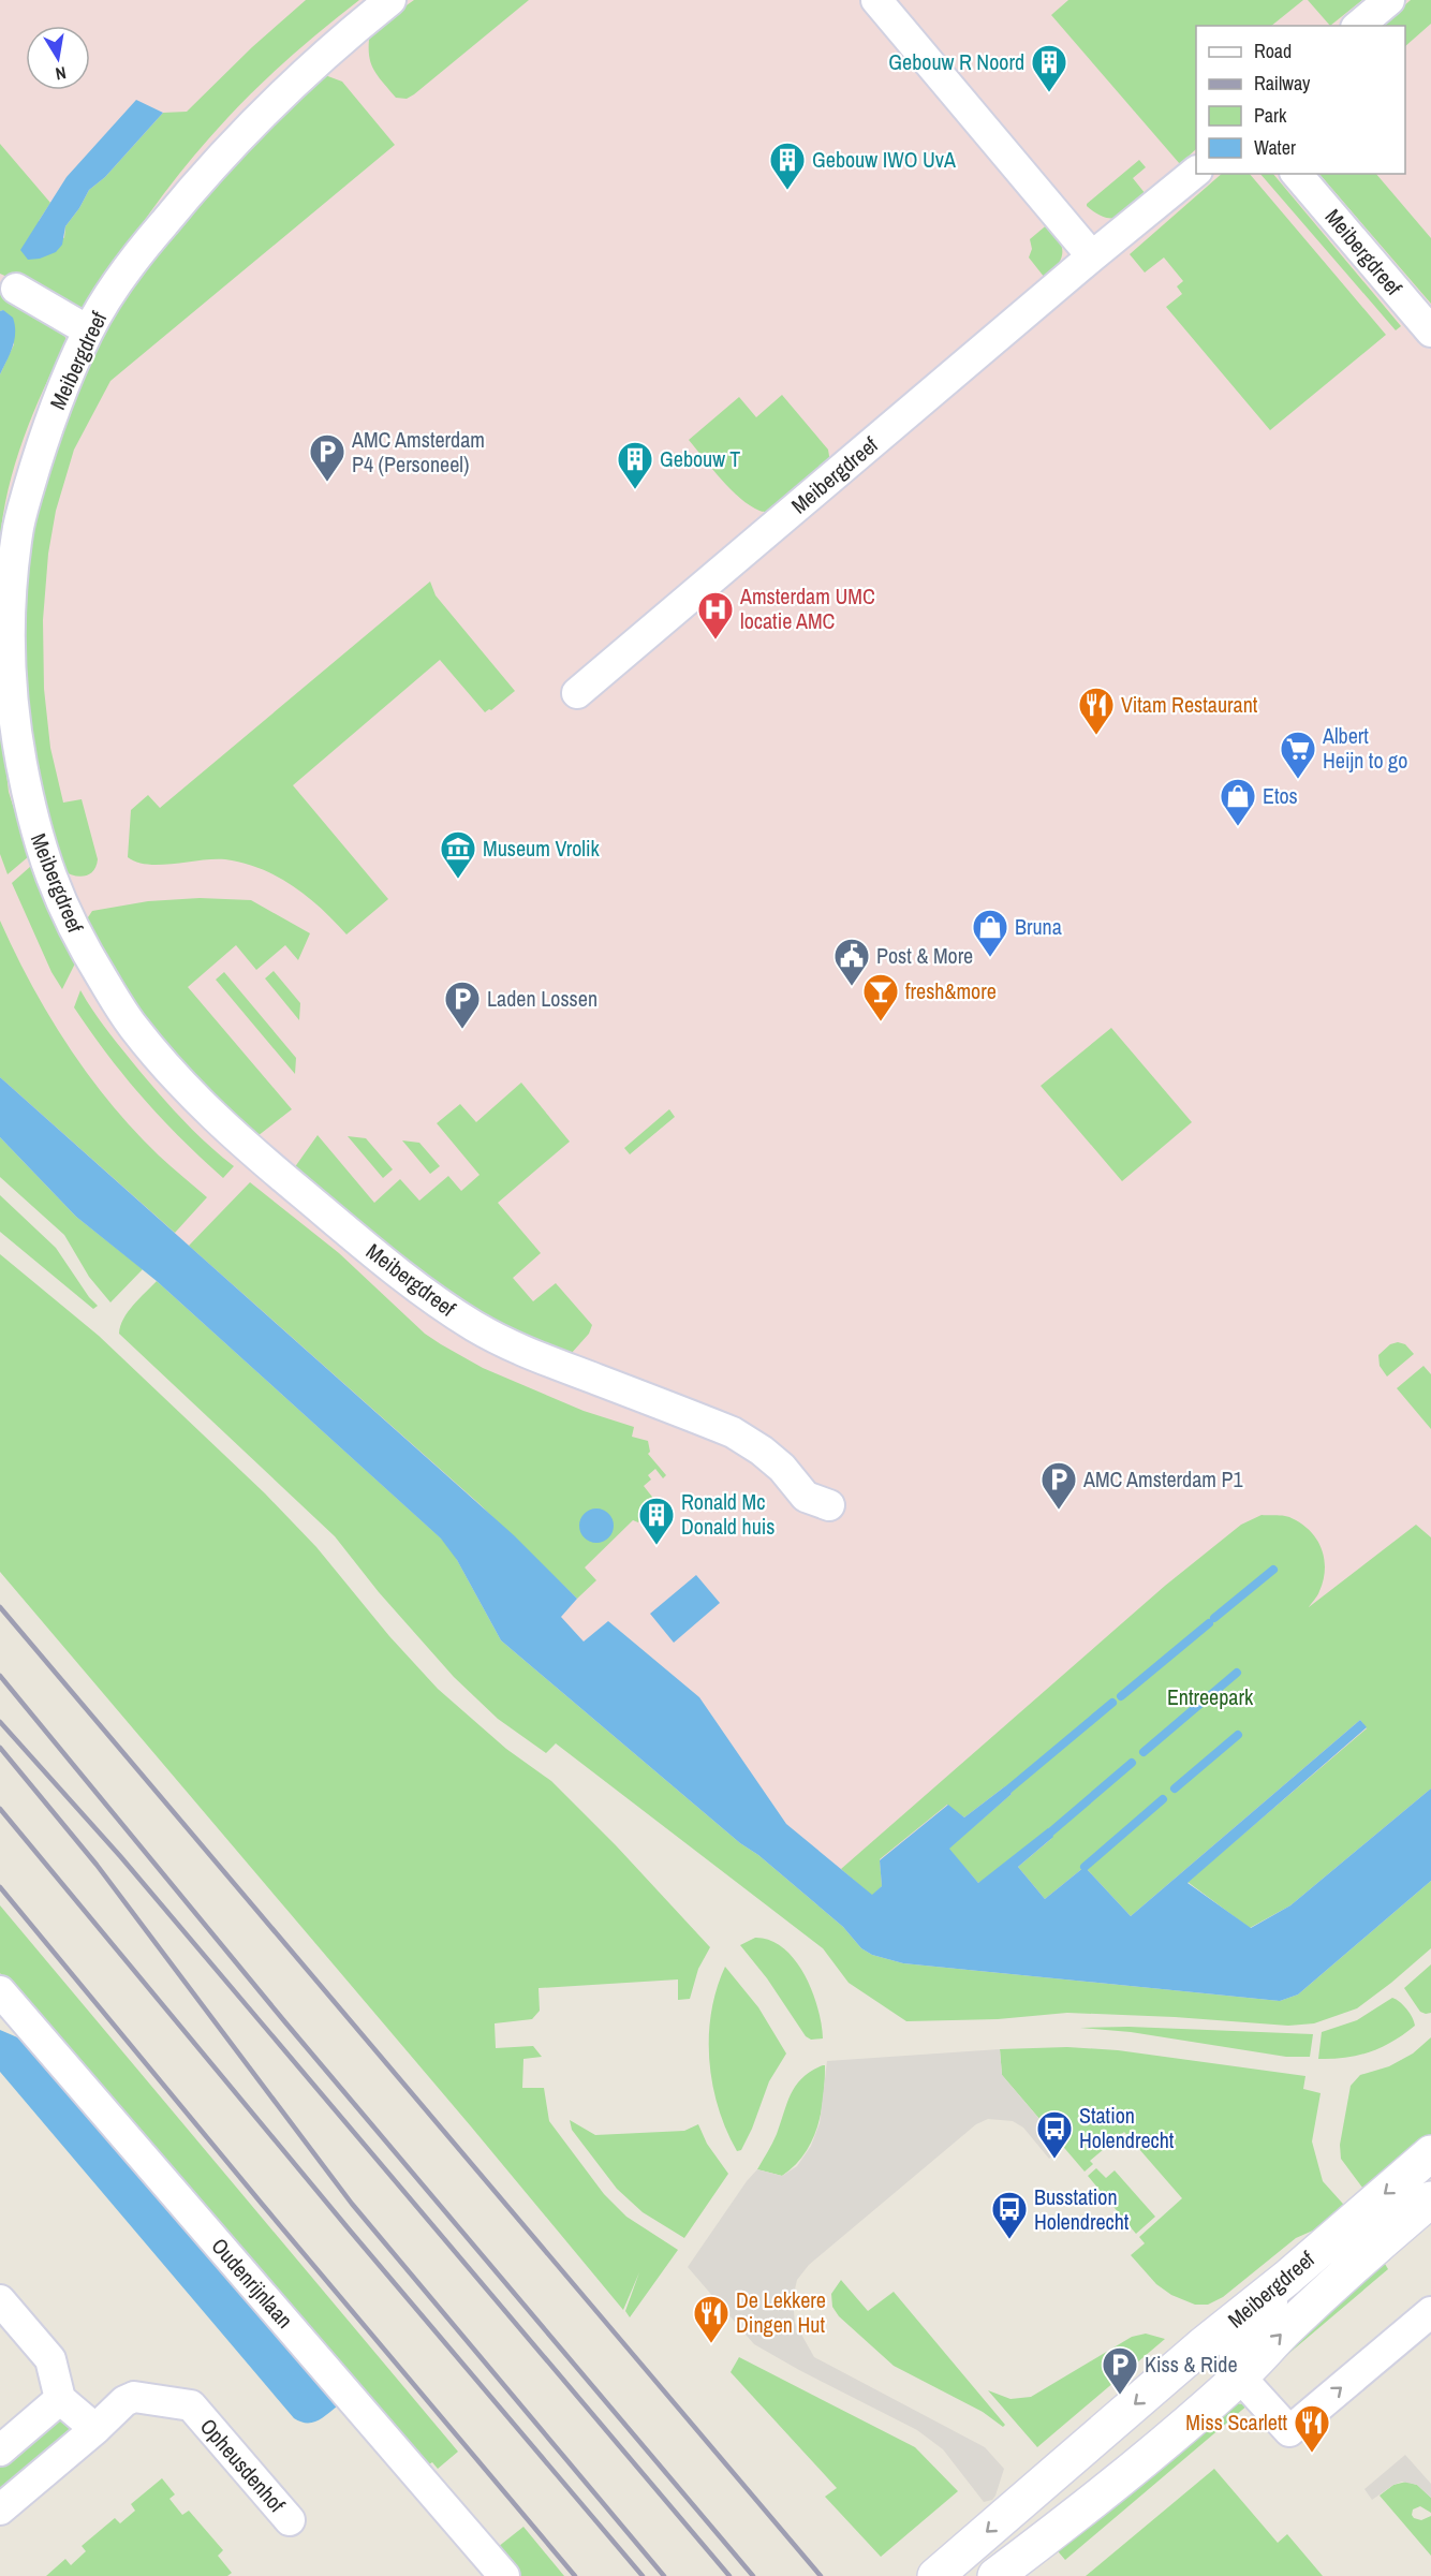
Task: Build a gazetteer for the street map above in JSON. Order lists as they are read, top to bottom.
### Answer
{
  "streets": {
    "main road": ["Meibergdreef"],
    "street": ["Oudenrijnlaan", "Opheusdenhof"]
  },
  "parks": ["Entreepark"],
  "places": {
    "building": [
      "Gebouw R Noord",
      "Gebouw IWO UvA",
      "Gebouw T",
      "Ronald Mc Donald huis"
    ],
    "parking": [
      "AMC Amsterdam P4 (Personeel)",
      "Laden Lossen",
      "AMC Amsterdam P1",
      "Kiss & Ride"
    ],
    "hospital": ["Amsterdam UMC locatie AMC"],
    "restaurant": ["Vitam Restaurant", "De Lekkere Dingen Hut", "Miss Scarlett"],
    "supermarket": ["Albert Heijn to go"],
    "shop": ["Etos", "Bruna"],
    "museum": ["Museum Vrolik"],
    "public building": ["Post & More"],
    "bar": ["fresh&more"],
    "bus stop": ["Station Holendrecht", "Busstation Holendrecht"]
  },
  "legend": [
    "Road",
    "Railway",
    "Park",
    "Water"
  ],
  "north": "bottom"
}
